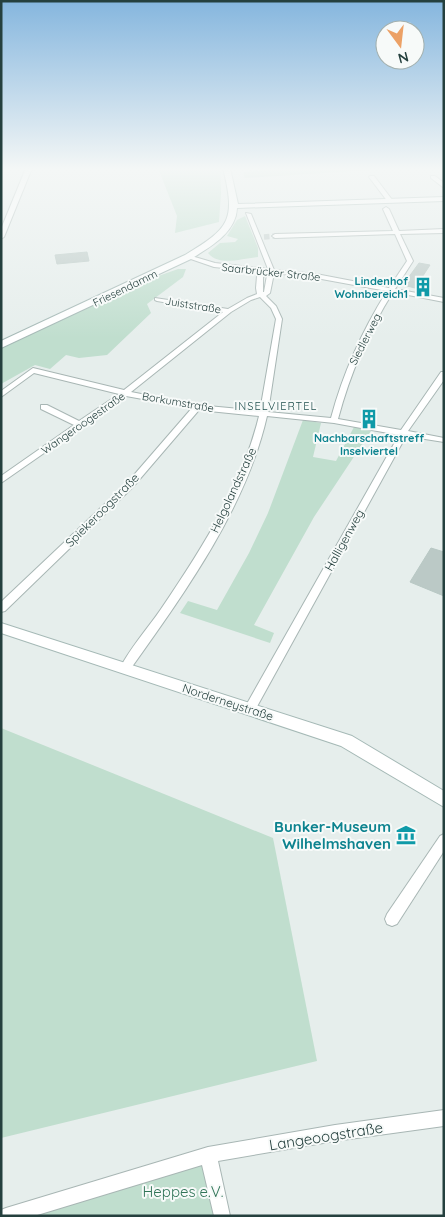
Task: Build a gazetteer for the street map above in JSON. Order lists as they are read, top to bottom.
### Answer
{
  "streets": {
    "main road": ["Friesendamm", "Norderneystraße"],
    "street": [
      "Saarbrücker Straße",
      "Juiststraße",
      "Siedlerweg",
      "Borkumstraße",
      "Wangeroogestraße",
      "Helgolandstraße",
      "Spiekeroogstraße",
      "Halligenweg",
      "Langeoogstraße"
    ]
  },
  "crossings": [
    ["Saarbrücker Straße", "Friesendamm"],
    ["Saarbrücker Straße", "Siedlerweg"],
    ["Juiststraße", "Wangeroogestraße"],
    ["Siedlerweg", "Borkumstraße"],
    ["Borkumstraße", "Wangeroogestraße"],
    ["Borkumstraße", "Helgolandstraße"],
    ["Borkumstraße", "Spiekeroogstraße"],
    ["Borkumstraße", "Halligenweg"],
    ["Wangeroogestraße", "Helgolandstraße"],
    ["Helgolandstraße", "Norderneystraße"],
    ["Halligenweg", "Norderneystraße"]
  ],
  "districts": ["INSELVIERTEL"],
  "parks": ["Heppes e.V."],
  "places": {
    "building": ["Lindenhof Wohnbereich1", "Nachbarschaftstreff Inselviertel"],
    "museum": ["Bunker-Museum Wilhelmshaven"]
  },
  "north": "bottom"
}
